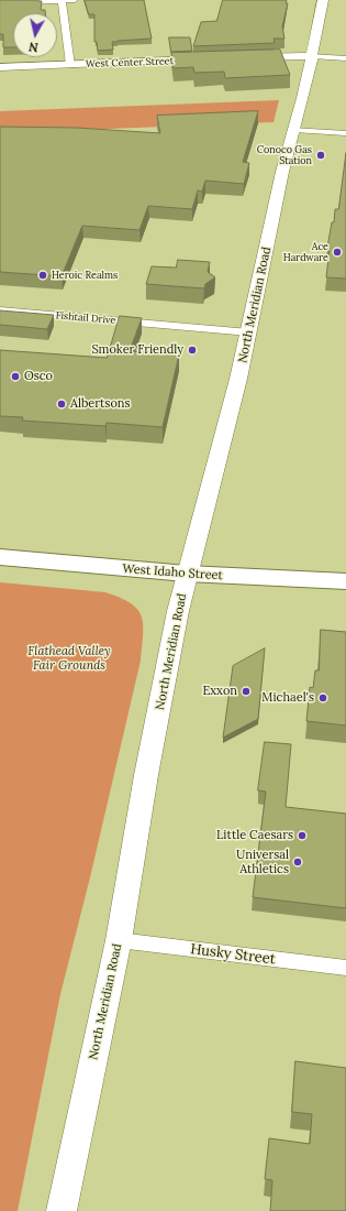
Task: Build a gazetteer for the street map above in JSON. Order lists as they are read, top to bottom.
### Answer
{
  "streets": {
    "highway": ["West Idaho Street"],
    "street": [
      "West Center Street",
      "North Meridian Road",
      "Fishtail Drive",
      "Husky Street"
    ]
  },
  "crossings": [
    ["North Meridian Road", "Fishtail Drive"],
    ["North Meridian Road", "West Idaho Street"],
    ["North Meridian Road", "Husky Street"]
  ],
  "parks": ["Flathead Valley Fair Grounds"],
  "places": [
    "Conoco Gas Station",
    "Ace Hardware",
    "Heroic Realms",
    "Smoker Friendly",
    "Osco",
    "Albertsons",
    "Exxon",
    "Michael's",
    "Little Caesars",
    "Universal Athletics"
  ],
  "north": "bottom"
}
